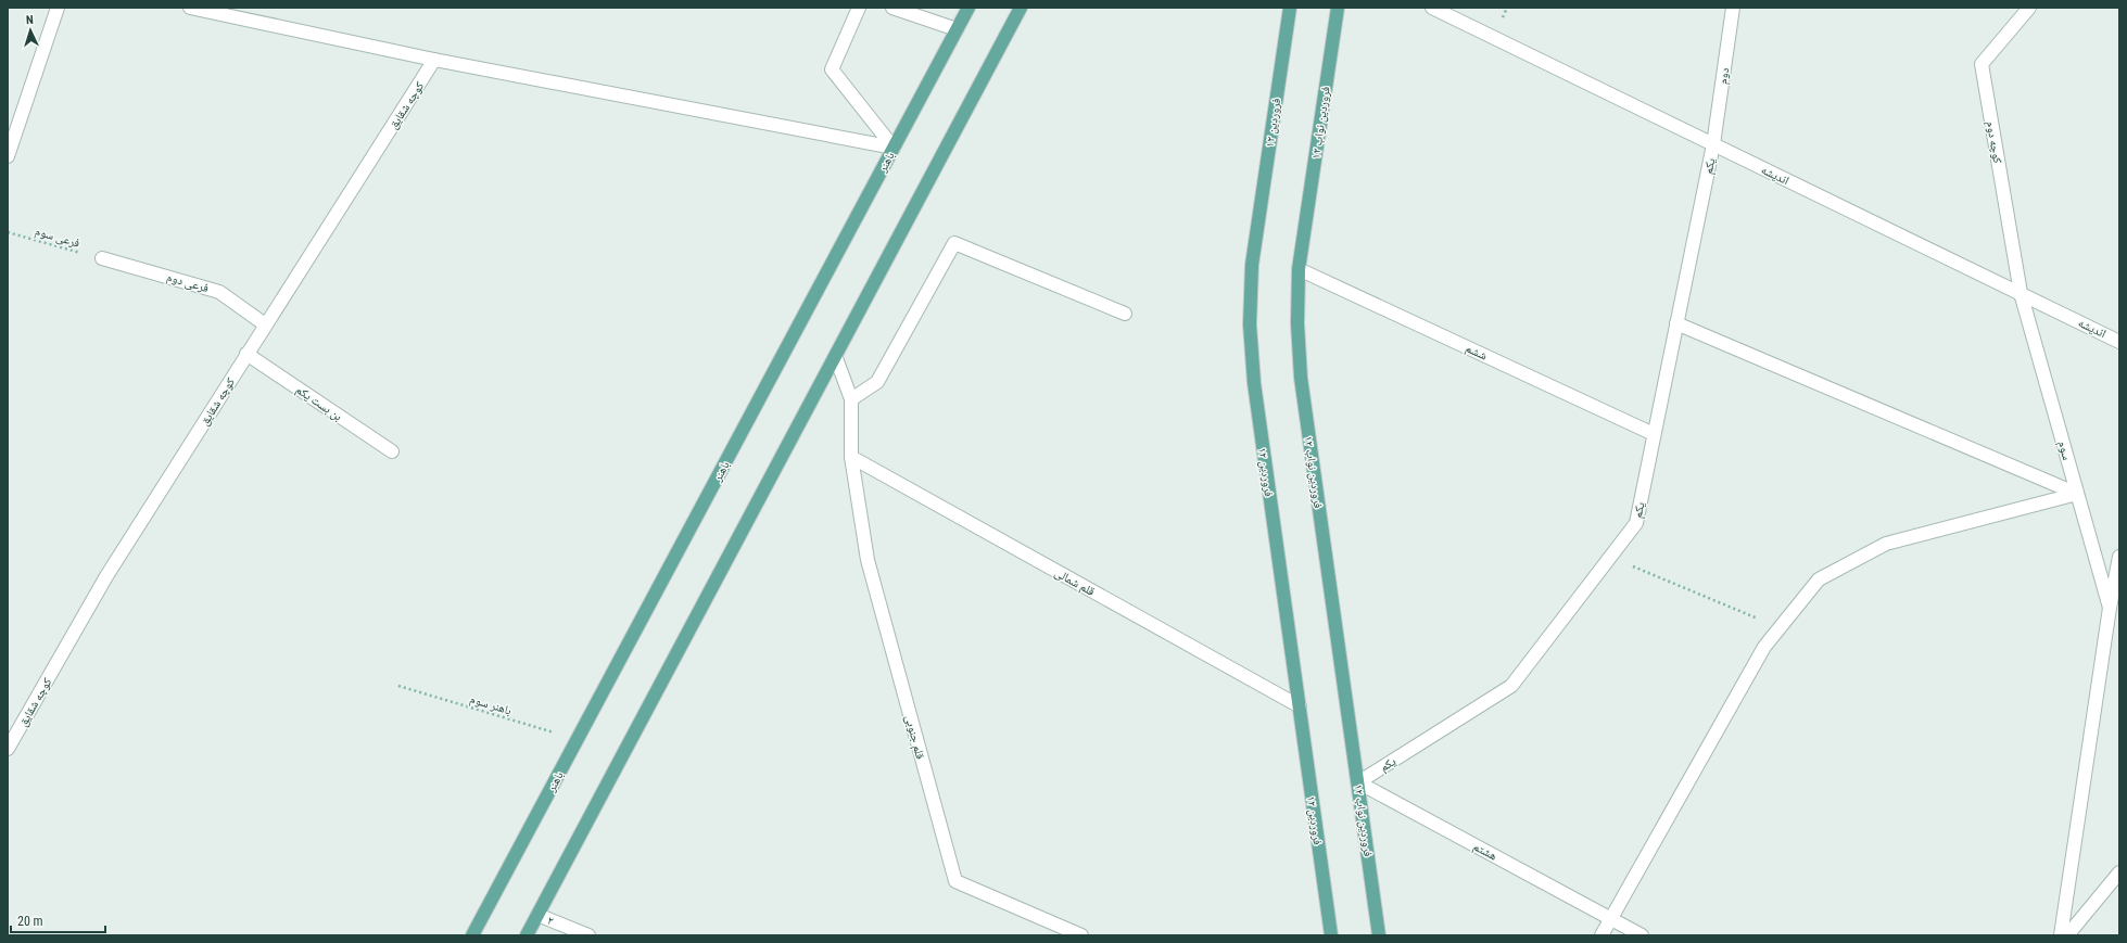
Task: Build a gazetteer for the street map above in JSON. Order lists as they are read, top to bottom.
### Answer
{
  "streets": {
    "main road": ["۱۲ فروردین", "۱۲ فروردین نواب", "باهنر"],
    "street": [
      "دوم",
      "کوچه شقایق",
      "کوچه دوم",
      "یکم",
      "اندیشه",
      "فرعی دوم",
      "ششم",
      "بن بست یکم",
      "سوم",
      "قلم شمالی",
      "قلم جنوبی",
      "هشتم",
      "۲"
    ],
    "path": ["فرعی سوم", "باهنر سوم"]
  },
  "crossings": [
    ["دوم", "یکم"],
    ["دوم", "اندیشه"],
    ["کوچه شقایق", "فرعی دوم"],
    ["کوچه شقایق", "بن بست یکم"],
    ["۱۲ فروردین", "قلم شمالی"],
    ["۱۲ فروردین نواب", "یکم"],
    ["۱۲ فروردین نواب", "ششم"],
    ["۱۲ فروردین نواب", "هشتم"],
    ["کوچه دوم", "اندیشه"],
    ["کوچه دوم", "سوم"],
    ["باهنر", "باهنر سوم"],
    ["یکم", "اندیشه"],
    ["یکم", "ششم"],
    ["یکم", "هشتم"],
    ["اندیشه", "سوم"],
    ["فرعی سوم", "فرعی دوم"],
    ["قلم شمالی", "قلم جنوبی"]
  ],
  "scale_bar": "20 m",
  "north": "top"
}
